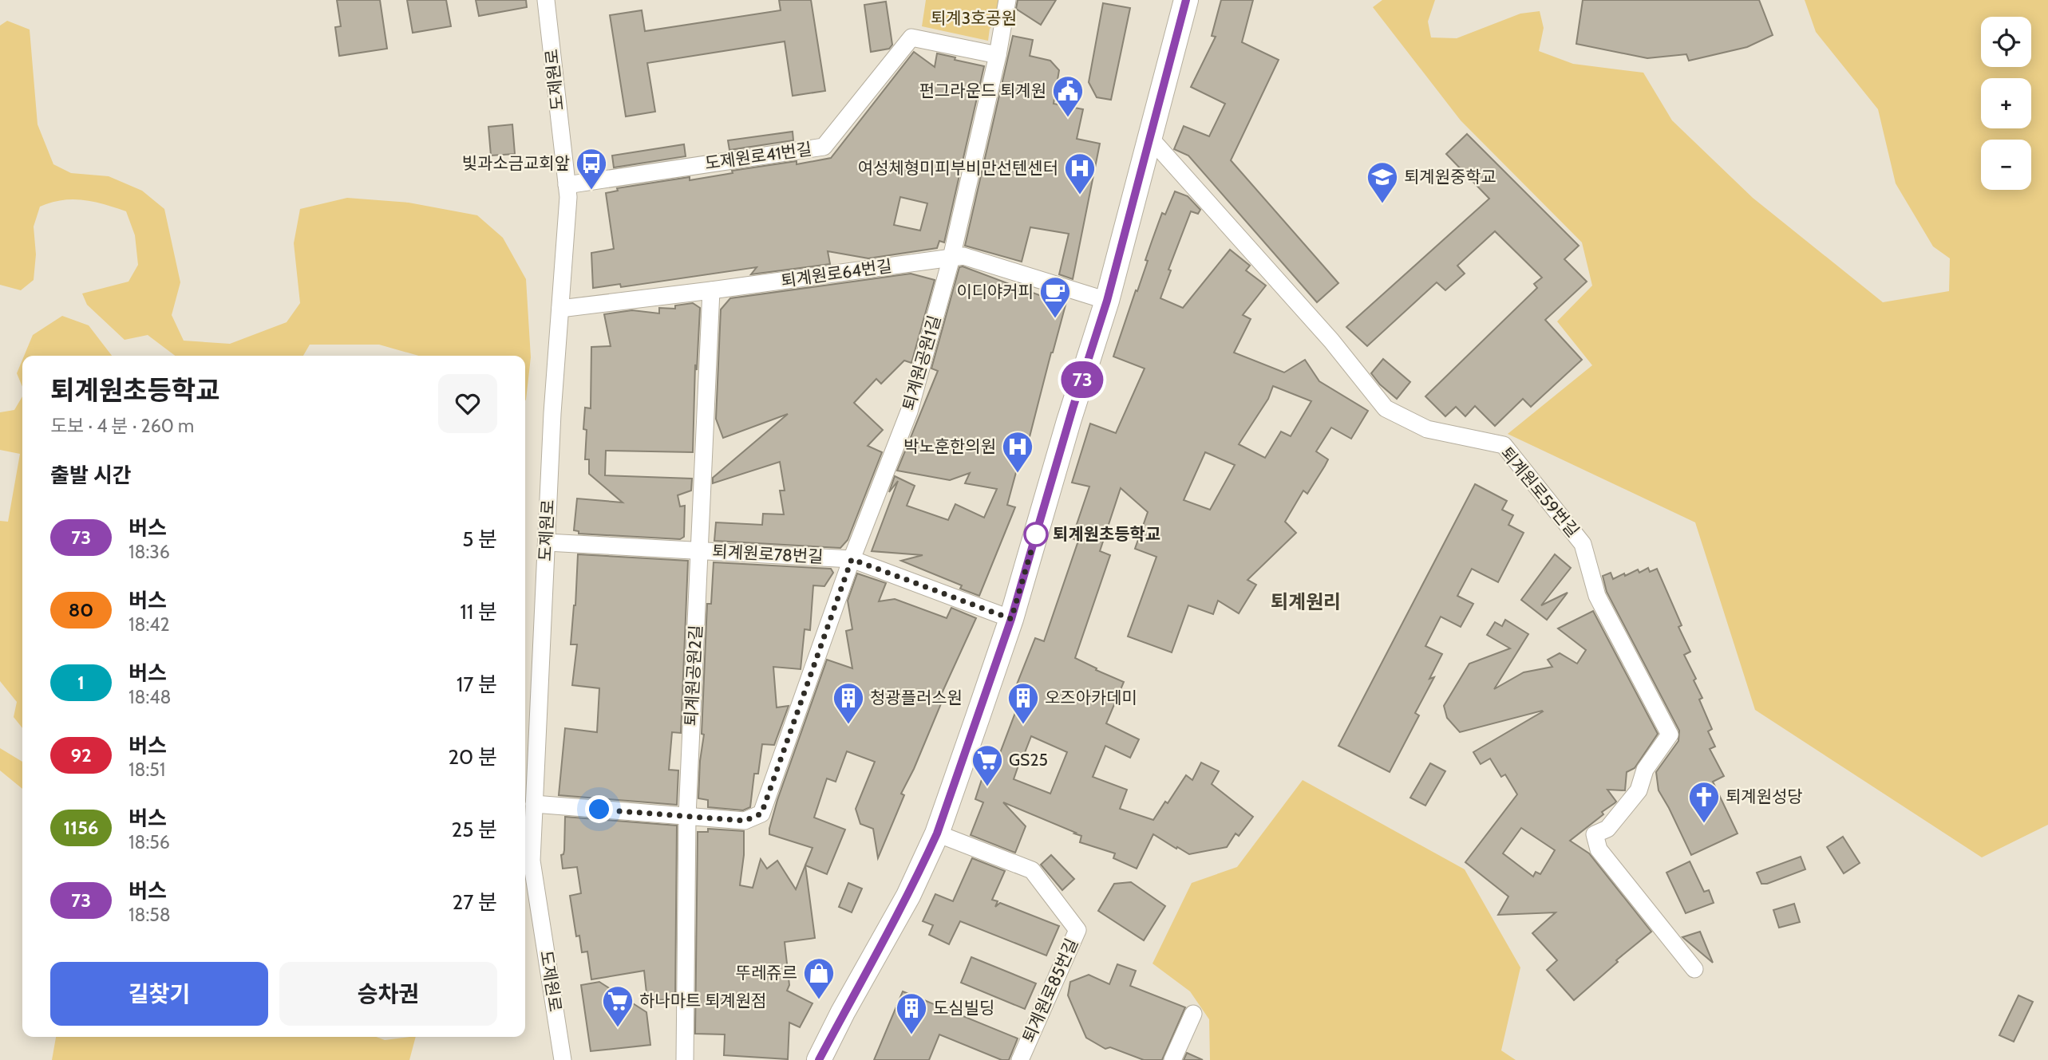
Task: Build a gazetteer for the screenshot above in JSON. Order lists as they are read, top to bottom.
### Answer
{
  "streets": {
    "street": [
      "도제원로",
      "도제원로41번길",
      "퇴계원로64번길",
      "퇴계원공원1길",
      "퇴계원로59번길",
      "퇴계원로78번길",
      "퇴계원공원2길",
      "퇴계원로85번길"
    ]
  },
  "crossings": [
    ["도제원로", "도제원로41번길"],
    ["도제원로", "퇴계원로64번길"],
    ["도제원로", "퇴계원공원1길"],
    ["도제원로", "퇴계원로78번길"],
    ["도제원로41번길", "퇴계원공원1길"],
    ["퇴계원로64번길", "퇴계원공원1길"],
    ["퇴계원로64번길", "퇴계원공원2길"],
    ["퇴계원공원1길", "퇴계원로78번길"],
    ["퇴계원공원1길", "퇴계원공원2길"],
    ["퇴계원로78번길", "퇴계원공원2길"]
  ],
  "districts": ["퇴계원리"],
  "parks": ["퇴계3호공원"],
  "places": {
    "public building": ["펀그라운드 퇴계원"],
    "bus stop": ["빛과소금교회앞"],
    "hospital": ["여성체형미피부비만선텐센터", "박노훈한의원"],
    "school or university": ["퇴계원중학교"],
    "cafe": ["이디야커피"],
    "other": ["퇴계원초등학교"],
    "building": ["청광플러스원", "오즈아카데미", "도심빌딩"],
    "supermarket": ["GS25", "하나마트 퇴계원점"],
    "church": ["퇴계원성당"],
    "shop": ["뚜레쥬르"]
  },
  "lines": ["bus line 73"],
  "page": {
    "on_map": "73",
    "map_buttons": ["+", "−"],
    "heading": [
      ["퇴계원초등학교", "도보 · 4 분 · 260 m"],
      "출발 시간"
    ],
    "list": [
      {
        "mark": "73",
        "name": "버스",
        "note": "18:36",
        "value": "5 분"
      },
      {
        "mark": "80",
        "name": "버스",
        "note": "18:42",
        "value": "11 분"
      },
      {
        "mark": "1",
        "name": "버스",
        "note": "18:48",
        "value": "17 분"
      },
      {
        "mark": "92",
        "name": "버스",
        "note": "18:51",
        "value": "20 분"
      },
      {
        "mark": "1156",
        "name": "버스",
        "note": "18:56",
        "value": "25 분"
      },
      {
        "mark": "73",
        "name": "버스",
        "note": "18:58",
        "value": "27 분"
      }
    ],
    "buttons": ["길찾기", "승차권"]
  }
}
